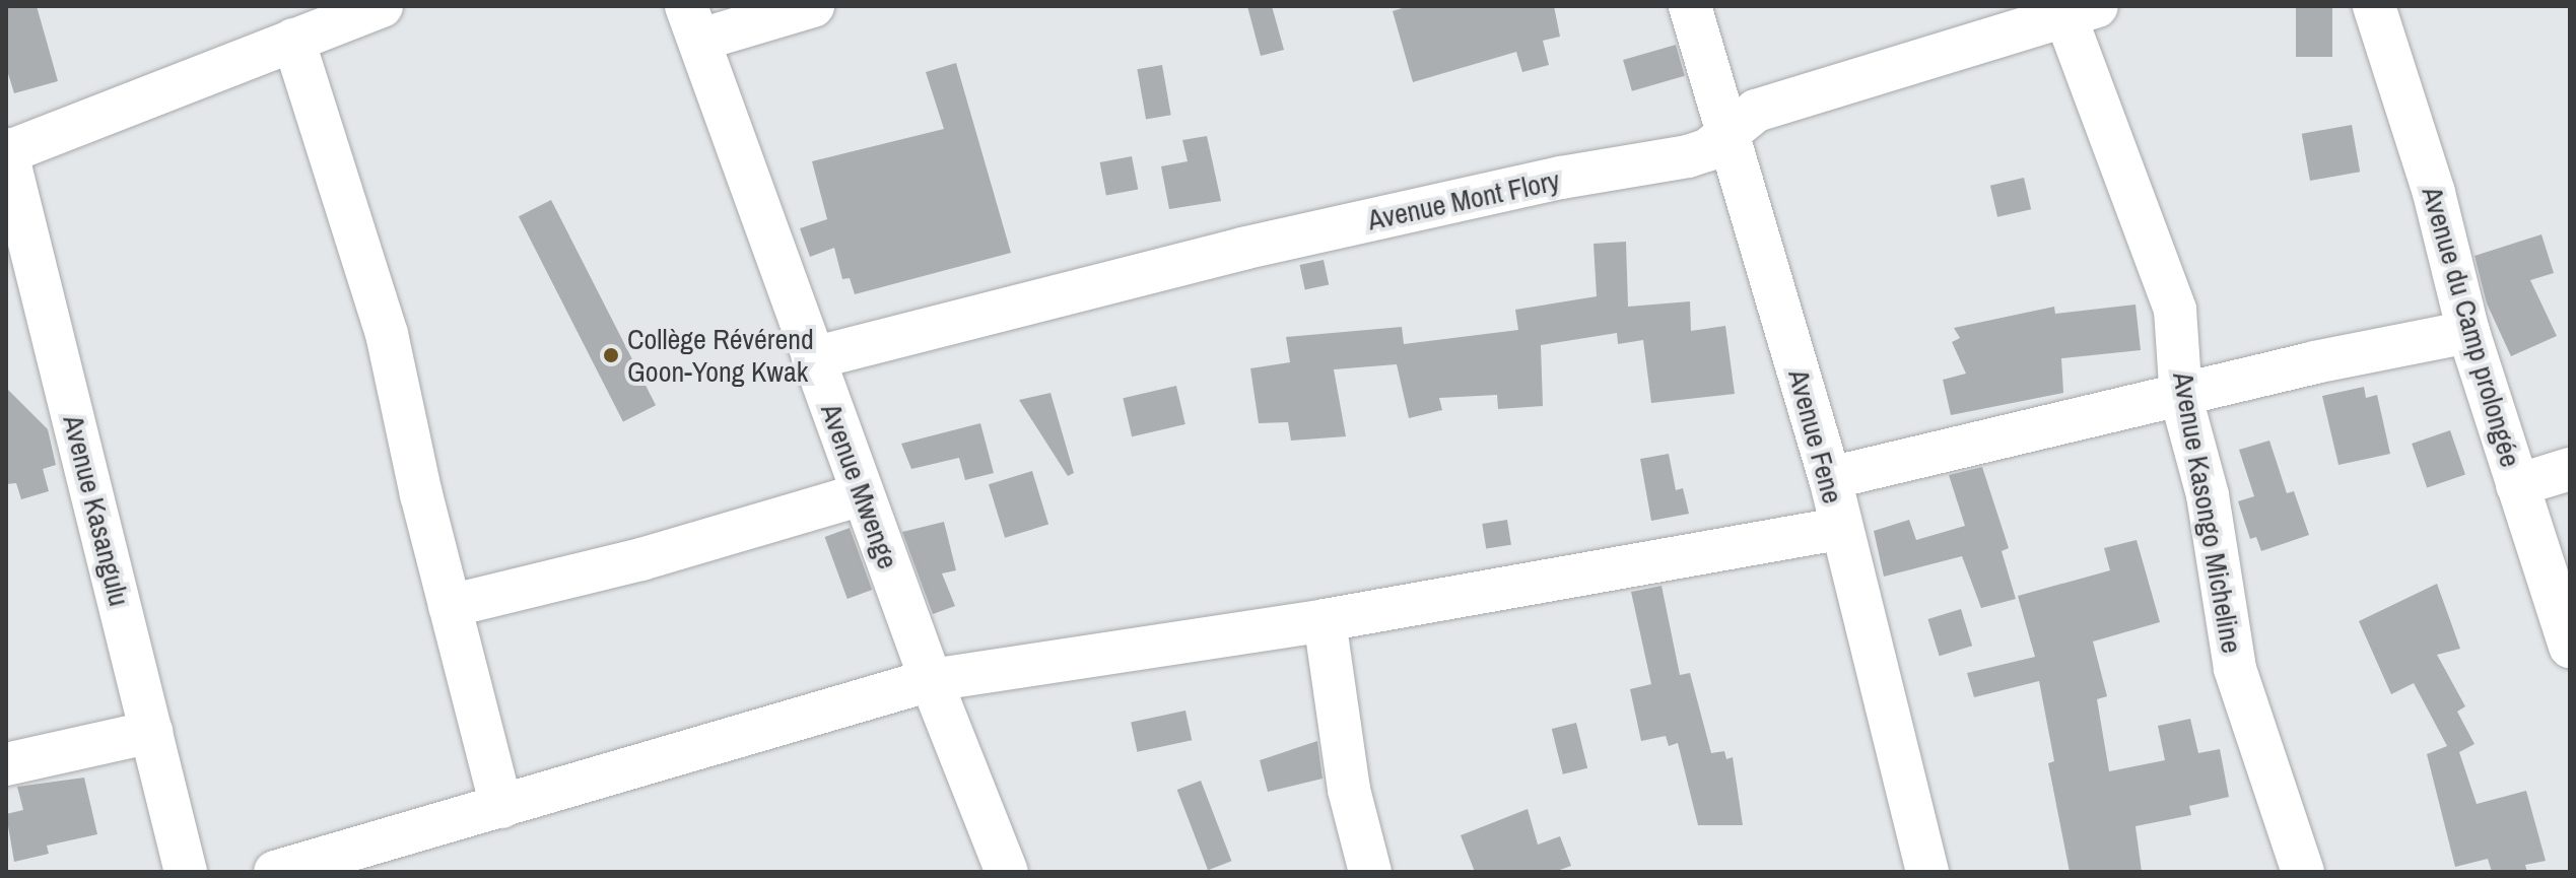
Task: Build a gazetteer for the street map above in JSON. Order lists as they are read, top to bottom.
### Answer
{
  "streets": {
    "street": [
      "Avenue Mont Flory",
      "Avenue du Camp prolongée",
      "Avenue Fene",
      "Avenue Mwenge",
      "Avenue Kasangulu",
      "Avenue Kasongo Micheline"
    ]
  },
  "crossings": [
    ["Avenue Mont Flory", "Avenue Fene"],
    ["Avenue Mont Flory", "Avenue Mwenge"],
    ["Avenue Mont Flory", "Avenue Kasongo Micheline"]
  ],
  "places": ["Collège Révérend Goon-Yong Kwak"]
}
